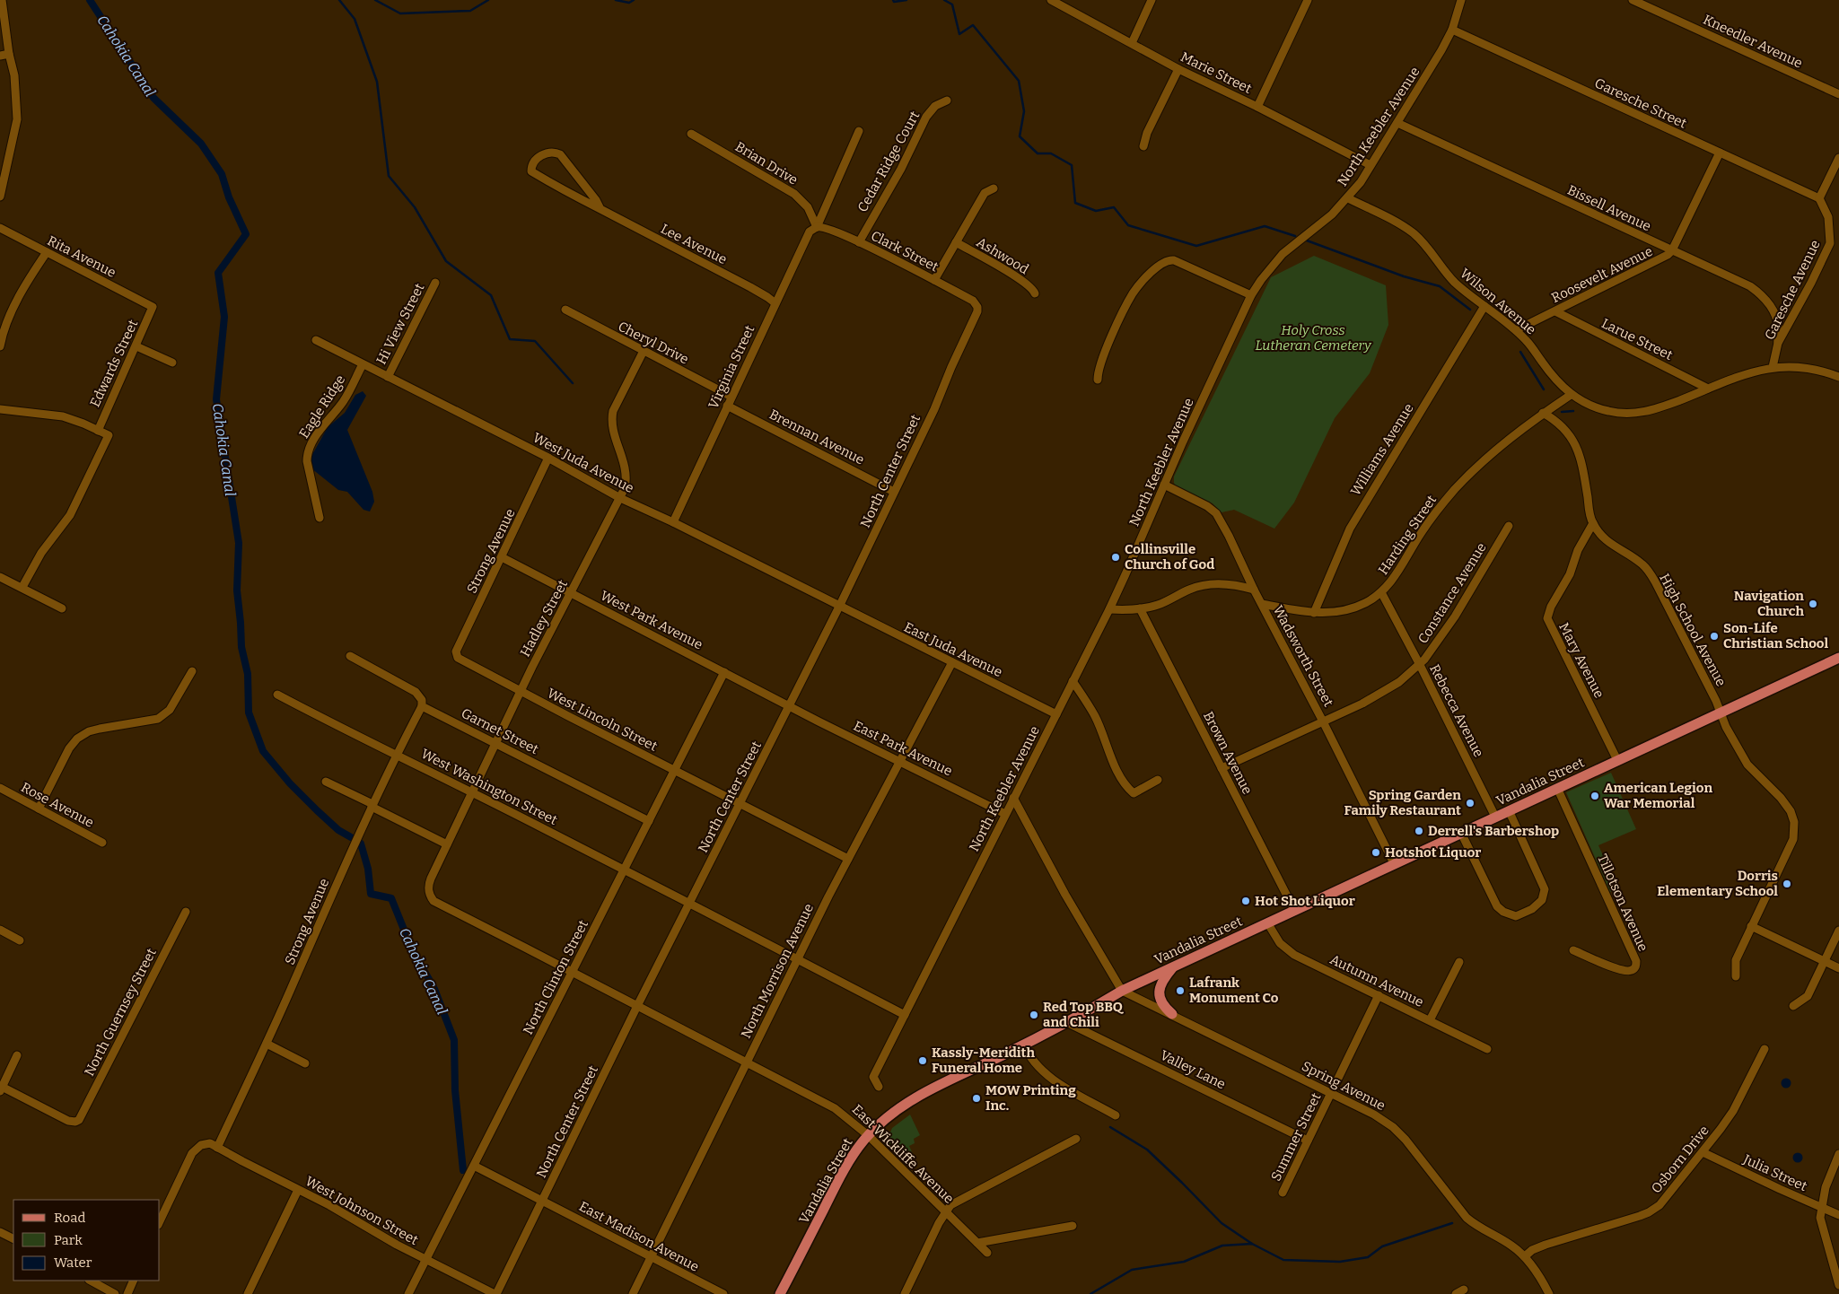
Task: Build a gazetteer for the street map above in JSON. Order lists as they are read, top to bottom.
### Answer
{
  "streets": {
    "main road": ["Vandalia Street"],
    "street": [
      "Kneedler Avenue",
      "Marie Street",
      "Garesche Street",
      "North Keebler Avenue",
      "Cedar Ridge Court",
      "Brian Drive",
      "Bissell Avenue",
      "Lee Avenue",
      "Clark Street",
      "Ashwood",
      "Rita Avenue",
      "Roosevelt Avenue",
      "Garesche Avenue",
      "Wilson Avenue",
      "Hi View Street",
      "Larue Street",
      "Cheryl Drive",
      "Edwards Street",
      "Virginia Street",
      "Eagle Ridge",
      "Brennan Avenue",
      "Williams Avenue",
      "West Juda Avenue",
      "North Center Street",
      "Harding Street",
      "Strong Avenue",
      "Constance Avenue",
      "Hadley Street",
      "West Park Avenue",
      "High School Avenue",
      "East Juda Avenue",
      "Wadsworth Street",
      "Mary Avenue",
      "Rebecca Avenue",
      "West Lincoln Street",
      "Garnet Street",
      "East Park Avenue",
      "Brown Avenue",
      "West Washington Street",
      "Rose Avenue",
      "Tillotson Avenue",
      "North Morrison Avenue",
      "North Clinton Street",
      "Autumn Avenue",
      "North Guernsey Street",
      "Valley Lane",
      "Spring Avenue",
      "Summer Street",
      "East Wickliffe Avenue",
      "Osborn Drive",
      "Julia Street",
      "West Johnson Street",
      "East Madison Avenue"
    ]
  },
  "crossings": [
    ["Marie Street", "North Keebler Avenue"],
    ["Garesche Street", "North Keebler Avenue"],
    ["Garesche Street", "Roosevelt Avenue"],
    ["Garesche Street", "Garesche Avenue"],
    ["North Keebler Avenue", "Bissell Avenue"],
    ["North Keebler Avenue", "Wilson Avenue"],
    ["North Keebler Avenue", "East Juda Avenue"],
    ["North Keebler Avenue", "Wadsworth Street"],
    ["North Keebler Avenue", "East Park Avenue"],
    ["North Keebler Avenue", "West Washington Street"],
    ["Cedar Ridge Court", "Clark Street"],
    ["Brian Drive", "Clark Street"],
    ["Brian Drive", "Virginia Street"],
    ["Bissell Avenue", "Roosevelt Avenue"],
    ["Bissell Avenue", "Garesche Avenue"],
    ["Lee Avenue", "Virginia Street"],
    ["Clark Street", "Virginia Street"],
    ["Clark Street", "North Center Street"],
    ["Rita Avenue", "Edwards Street"],
    ["Roosevelt Avenue", "Wilson Avenue"],
    ["Roosevelt Avenue", "Larue Street"],
    ["Garesche Avenue", "Wilson Avenue"],
    ["Wilson Avenue", "Larue Street"],
    ["Wilson Avenue", "Williams Avenue"],
    ["Wilson Avenue", "Harding Street"],
    ["Hi View Street", "West Juda Avenue"],
    ["Cheryl Drive", "Virginia Street"],
    ["Cheryl Drive", "Hadley Street"],
    ["Virginia Street", "Brennan Avenue"],
    ["Virginia Street", "West Juda Avenue"],
    ["Eagle Ridge", "West Juda Avenue"],
    ["Brennan Avenue", "North Center Street"],
    ["Williams Avenue", "Harding Street"],
    ["West Juda Avenue", "North Center Street"],
    ["West Juda Avenue", "Strong Avenue"],
    ["West Juda Avenue", "Hadley Street"],
    ["West Juda Avenue", "East Juda Avenue"],
    ["North Center Street", "West Park Avenue"],
    ["North Center Street", "East Juda Avenue"],
    ["North Center Street", "West Lincoln Street"],
    ["North Center Street", "East Park Avenue"],
    ["North Center Street", "West Washington Street"],
    ["North Center Street", "East Wickliffe Avenue"],
    ["North Center Street", "West Johnson Street"],
    ["North Center Street", "East Madison Avenue"],
    ["Harding Street", "High School Avenue"],
    ["Harding Street", "Wadsworth Street"],
    ["Harding Street", "Rebecca Avenue"],
    ["Strong Avenue", "West Park Avenue"],
    ["Strong Avenue", "West Lincoln Street"],
    ["Strong Avenue", "Garnet Street"],
    ["Strong Avenue", "West Washington Street"],
    ["Strong Avenue", "West Johnson Street"],
    ["Constance Avenue", "Wadsworth Street"],
    ["Constance Avenue", "Rebecca Avenue"],
    ["Constance Avenue", "Brown Avenue"],
    ["Hadley Street", "West Park Avenue"],
    ["Hadley Street", "West Lincoln Street"],
    ["Hadley Street", "Garnet Street"],
    ["Hadley Street", "West Washington Street"],
    ["Hadley Street", "East Wickliffe Avenue"],
    ["West Park Avenue", "East Park Avenue"],
    ["West Park Avenue", "North Clinton Street"],
    ["High School Avenue", "Mary Avenue"],
    ["High School Avenue", "Vandalia Street"],
    ["East Juda Avenue", "North Morrison Avenue"],
    ["Wadsworth Street", "Vandalia Street"],
    ["Mary Avenue", "Vandalia Street"],
    ["Rebecca Avenue", "Vandalia Street"],
    ["West Lincoln Street", "North Morrison Avenue"],
    ["West Lincoln Street", "North Clinton Street"],
    ["Garnet Street", "North Clinton Street"],
    ["East Park Avenue", "North Morrison Avenue"],
    ["Brown Avenue", "Vandalia Street"],
    ["Vandalia Street", "Tillotson Avenue"],
    ["Vandalia Street", "Autumn Avenue"],
    ["Vandalia Street", "Valley Lane"],
    ["Vandalia Street", "Spring Avenue"],
    ["Vandalia Street", "East Wickliffe Avenue"],
    ["West Washington Street", "North Morrison Avenue"],
    ["West Washington Street", "North Clinton Street"],
    ["North Morrison Avenue", "East Wickliffe Avenue"],
    ["North Morrison Avenue", "East Madison Avenue"],
    ["North Clinton Street", "East Wickliffe Avenue"],
    ["North Clinton Street", "West Johnson Street"],
    ["North Clinton Street", "East Madison Avenue"],
    ["Autumn Avenue", "Summer Street"],
    ["Valley Lane", "Summer Street"],
    ["Spring Avenue", "Summer Street"],
    ["Spring Avenue", "Osborn Drive"],
    ["Osborn Drive", "Julia Street"]
  ],
  "water": ["Cahokia Canal"],
  "parks": ["Holy Cross Lutheran Cemetery"],
  "places": [
    "Collinsville Church of God",
    "Navigation Church",
    "Son-Life Christian School",
    "American Legion War Memorial",
    "Spring Garden Family Restaurant",
    "Derrell's Barbershop",
    "Hotshot Liquor",
    "Dorris Elementary School",
    "Hot Shot Liquor",
    "Lafrank Monument Co",
    "Red Top BBQ and Chili",
    "Kassly-Meridith Funeral Home",
    "MOW Printing Inc."
  ],
  "legend": ["Road", "Park", "Water"]
}
